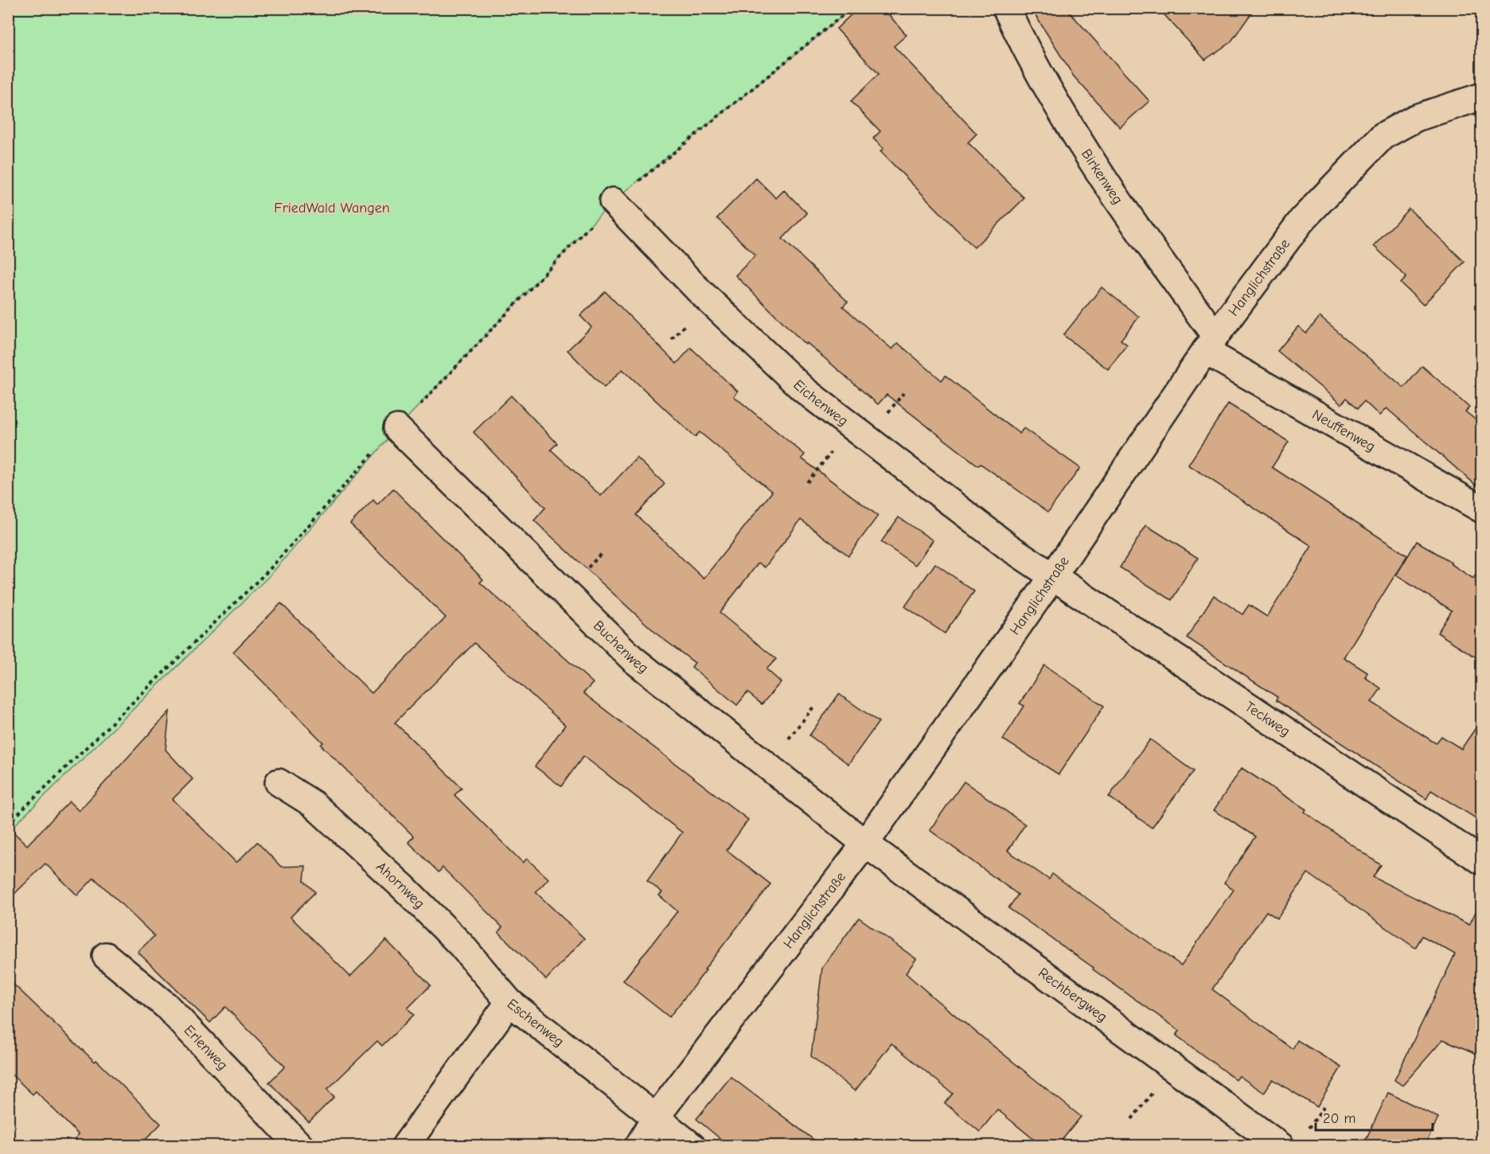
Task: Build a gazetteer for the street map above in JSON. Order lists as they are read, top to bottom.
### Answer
{
  "streets": {
    "street": [
      "Birkenweg",
      "Hanglichstraße",
      "Eichenweg",
      "Neuffenweg",
      "Buchenweg",
      "Teckweg",
      "Ahornweg",
      "Rechbergweg",
      "Eschenweg",
      "Erlenweg"
    ]
  },
  "crossings": [
    ["Birkenweg", "Hanglichstraße"],
    ["Birkenweg", "Neuffenweg"],
    ["Hanglichstraße", "Eichenweg"],
    ["Hanglichstraße", "Neuffenweg"],
    ["Hanglichstraße", "Buchenweg"],
    ["Hanglichstraße", "Teckweg"],
    ["Hanglichstraße", "Rechbergweg"],
    ["Hanglichstraße", "Eschenweg"],
    ["Eichenweg", "Teckweg"],
    ["Buchenweg", "Rechbergweg"],
    ["Ahornweg", "Eschenweg"]
  ],
  "parks": ["FriedWald Wangen"],
  "scale_bar": "20 m"
}
